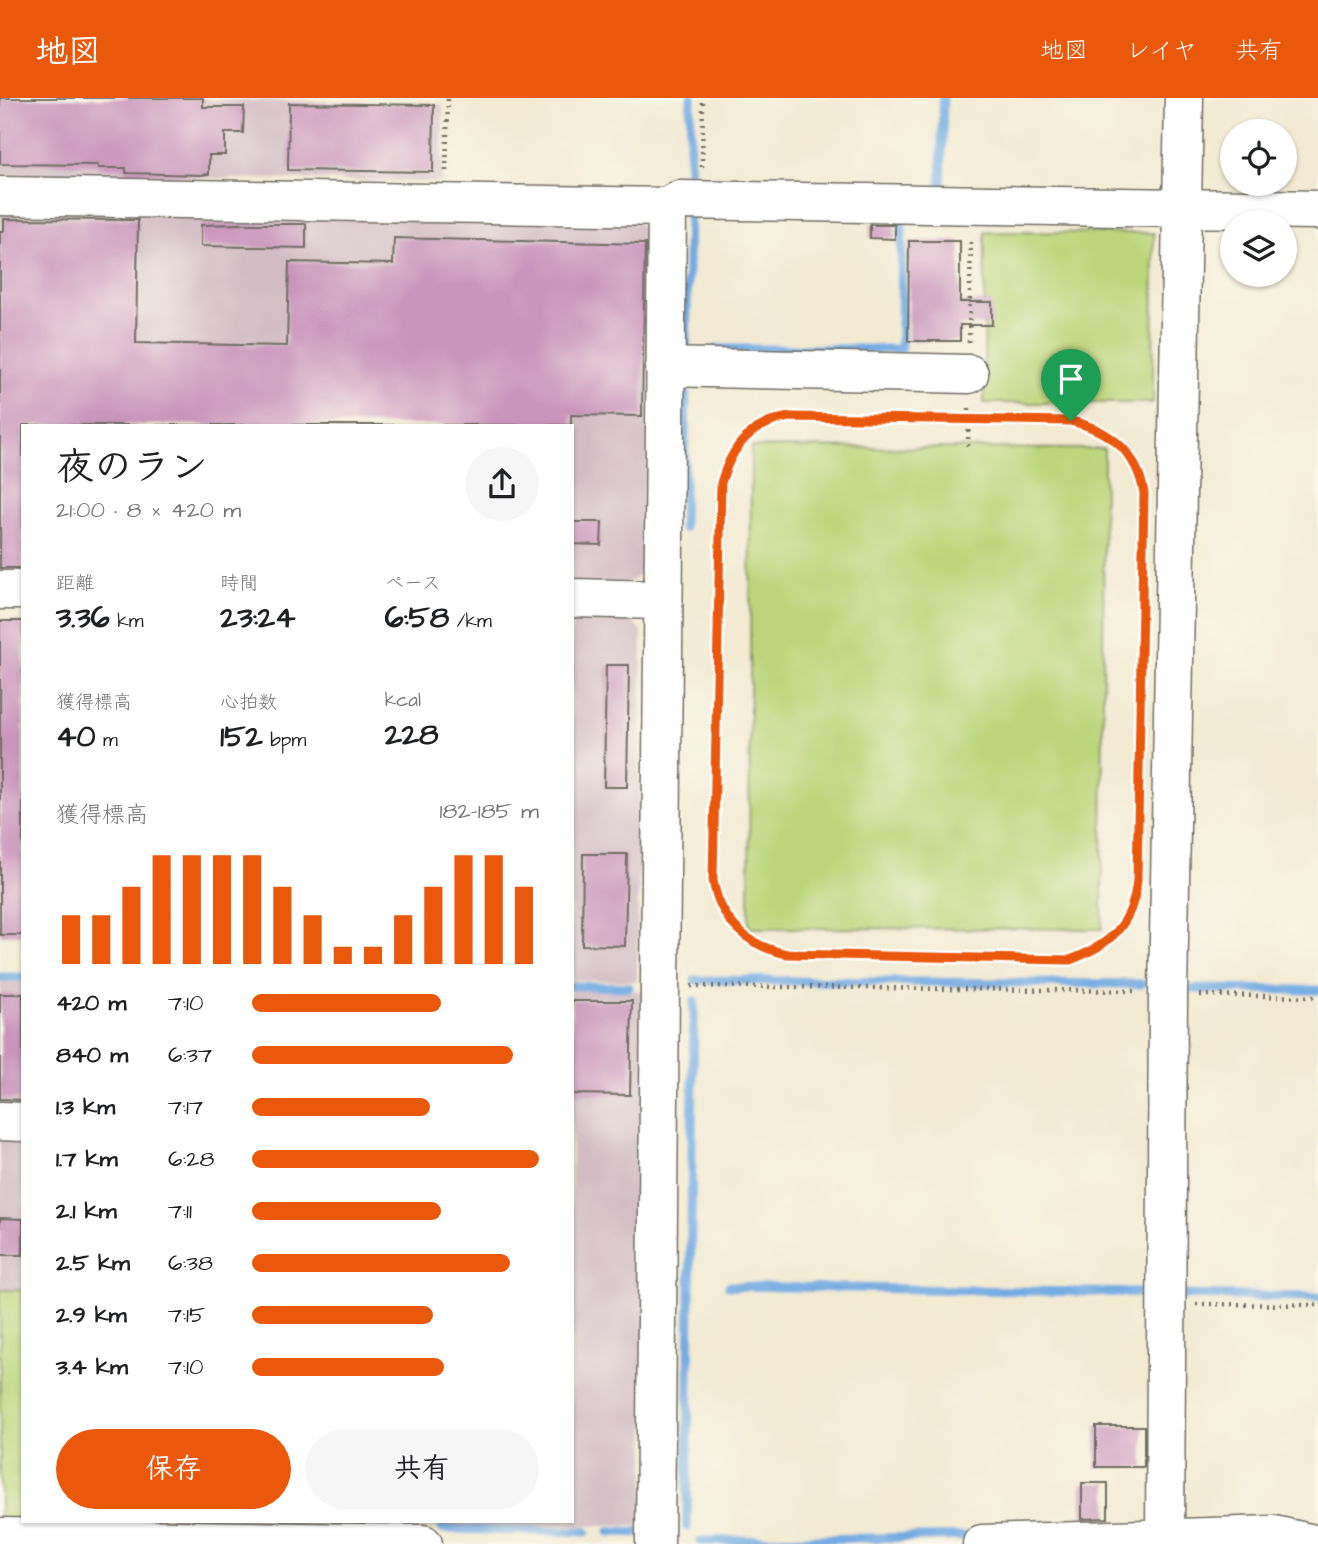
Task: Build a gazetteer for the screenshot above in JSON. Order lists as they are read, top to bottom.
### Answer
{
  "page": {
    "header": "地図",
    "nav": ["地図", "レイヤ", "共有"],
    "heading": ["夜のラン", "21:00 · 8 × 420 m"],
    "stats": [
      ["距離", "3.36 km"],
      ["時間", "23:24"],
      ["ペース", "6:58 /km"],
      ["獲得標高", "40 m"],
      ["心拍数", "152 bpm"],
      ["kcal", "228"]
    ],
    "chart": ["獲得標高", "182–185 m"],
    "list": [
      {
        "name": "420 m",
        "note": "7:10"
      },
      {
        "name": "840 m",
        "note": "6:37"
      },
      {
        "name": "1.3 km",
        "note": "7:17"
      },
      {
        "name": "1.7 km",
        "note": "6:28"
      },
      {
        "name": "2.1 km",
        "note": "7:11"
      },
      {
        "name": "2.5 km",
        "note": "6:38"
      },
      {
        "name": "2.9 km",
        "note": "7:15"
      },
      {
        "name": "3.4 km",
        "note": "7:10"
      }
    ],
    "buttons": ["保存", "共有"]
  }
}
